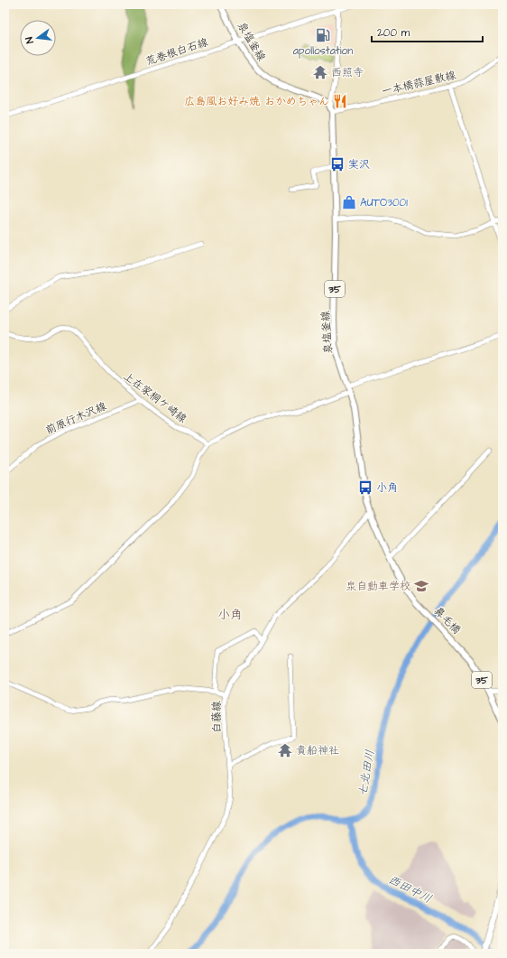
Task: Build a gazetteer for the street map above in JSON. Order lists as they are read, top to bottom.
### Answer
{
  "streets": {
    "main road": ["泉塩釜線", "35", "鼻毛橋"],
    "street": [
      "荒巻根白石線",
      "一本橋蒜屋敷線",
      "上在家桐ケ崎線",
      "前原行木沢線",
      "白藤線"
    ]
  },
  "crossings": [
    ["泉塩釜線", "荒巻根白石線"],
    ["泉塩釜線", "一本橋蒜屋敷線"],
    ["泉塩釜線", "鼻毛橋"],
    ["泉塩釜線", "白藤線"],
    ["35", "鼻毛橋"],
    ["上在家桐ケ崎線", "前原行木沢線"]
  ],
  "districts": ["小角"],
  "water": ["七北田川", "西田中川"],
  "places": {
    "fuel station": ["apollostation"],
    "temple": ["西照寺", "貴船神社"],
    "restaurant": ["広島風お好み焼 おかめちゃん"],
    "bus stop": ["実沢", "小角"],
    "shop": ["AUTO3001"],
    "school or university": ["泉自動車学校"]
  },
  "scale_bar": "200 m",
  "north": "left"
}
